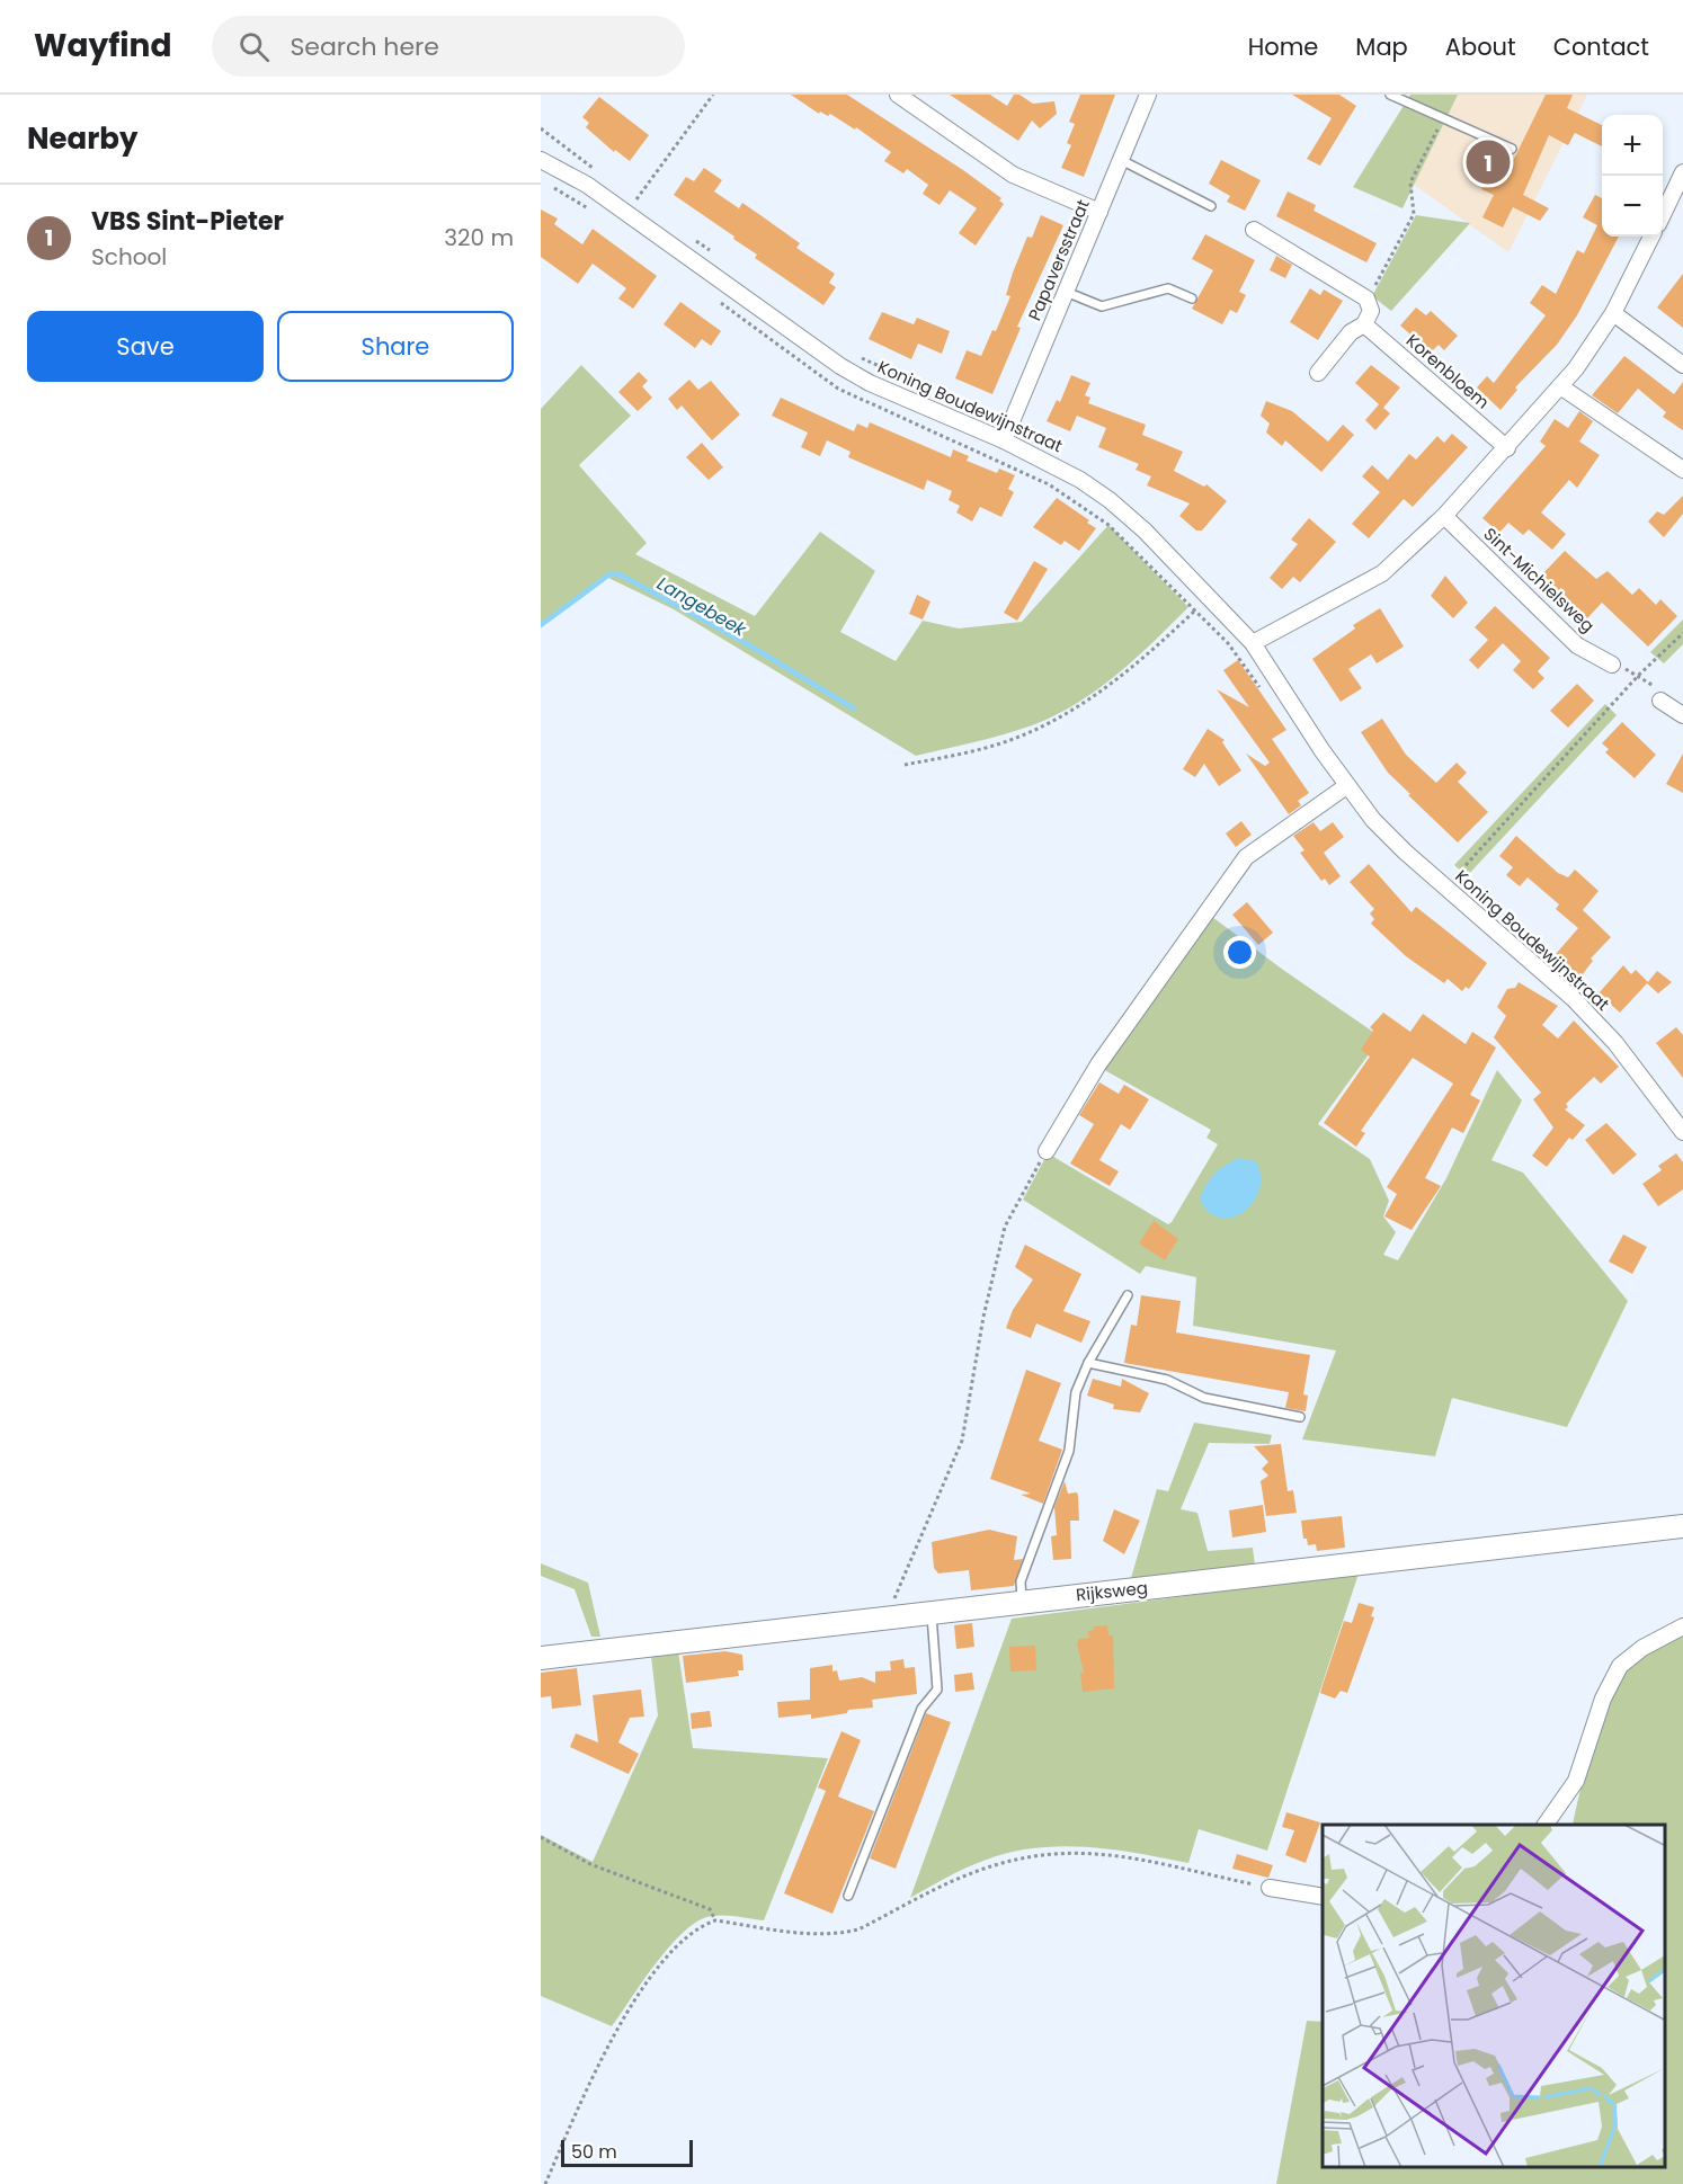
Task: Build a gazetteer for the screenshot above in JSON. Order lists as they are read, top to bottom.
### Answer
{
  "streets": {
    "main road": ["Rijksweg"],
    "street": [
      "Papaversstraat",
      "Korenbloem",
      "Koning Boudewijnstraat",
      "Sint-Michielsweg"
    ]
  },
  "crossings": [
    ["Papaversstraat", "Koning Boudewijnstraat"]
  ],
  "water": ["Langebeek"],
  "scale_bar": "50 m",
  "page": {
    "header": "Wayfind",
    "search": "Search here",
    "nav": [
      "Home",
      "Map",
      "About",
      "Contact"
    ],
    "heading": "Nearby",
    "map_buttons": ["+", "−"],
    "pins": "1",
    "list": [
      {
        "mark": "1",
        "name": "VBS Sint-Pieter",
        "note": "School",
        "value": "320 m"
      }
    ],
    "buttons": ["Save", "Share"],
    "scale": "50 m"
  }
}
